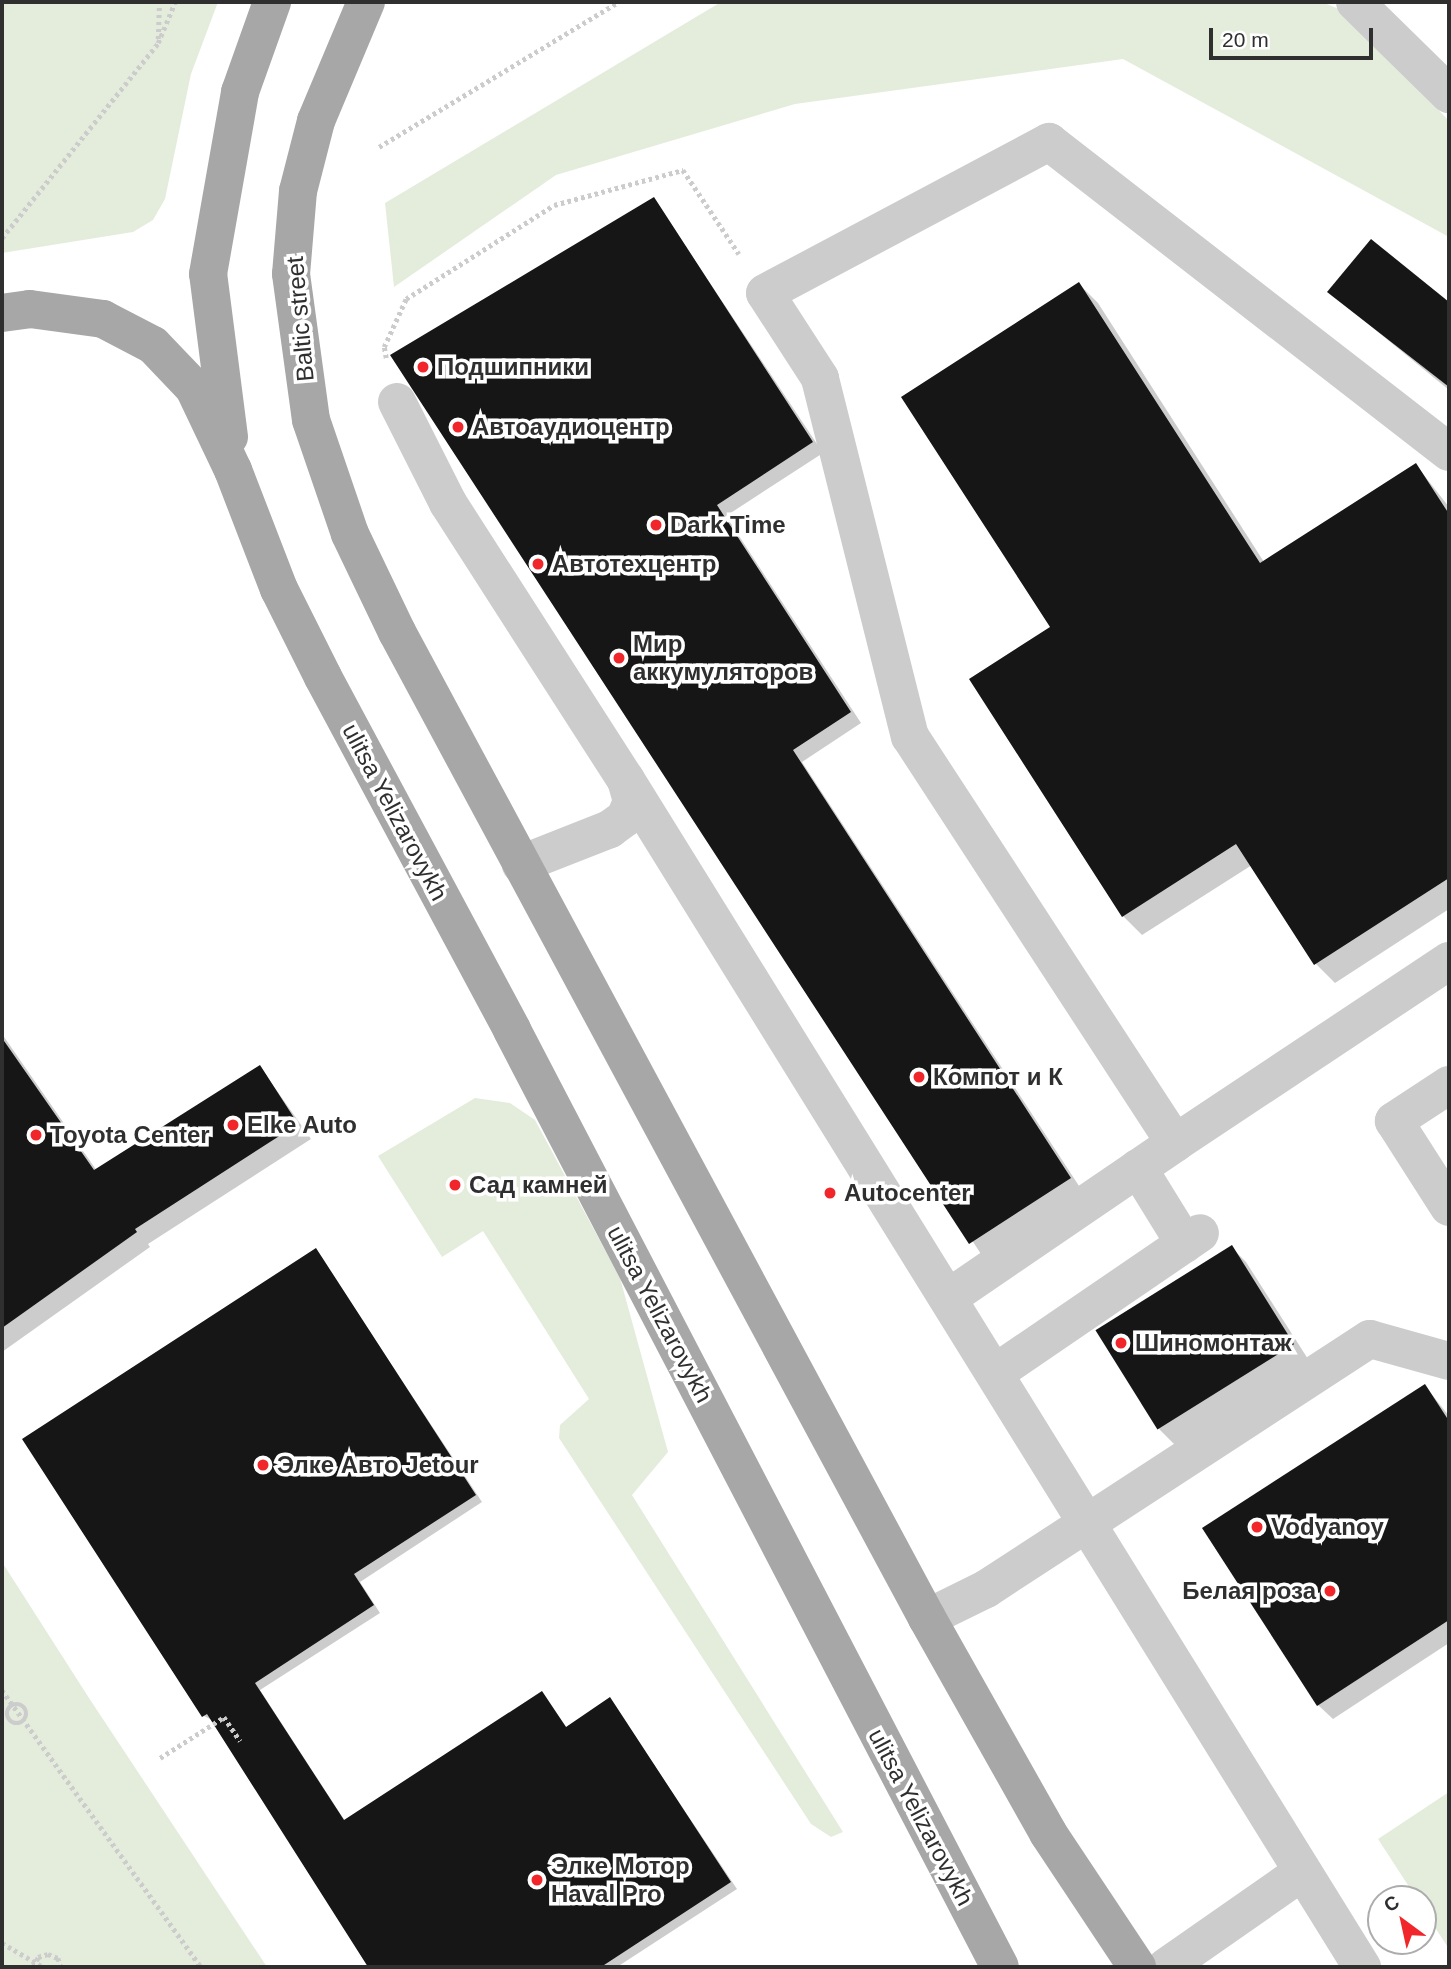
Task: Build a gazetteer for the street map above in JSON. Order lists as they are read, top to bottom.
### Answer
{
  "streets": {
    "main road": ["Baltic street", "ulitsa Yelizarovykh"]
  },
  "places": [
    "Подшипники",
    "Автоаудиоцентр",
    "Dark Time",
    "Автотехцентр",
    "Мир аккумуляторов",
    "Компот и К",
    "Elke Auto",
    "Toyota Center",
    "Сад камней",
    "Autocenter",
    "Шиномонтаж",
    "Элке Авто Jetour",
    "Vodyanoy",
    "Белая роза",
    "Элке Мотор Haval Pro"
  ],
  "scale_bar": "20 m",
  "north": "top left"
}
